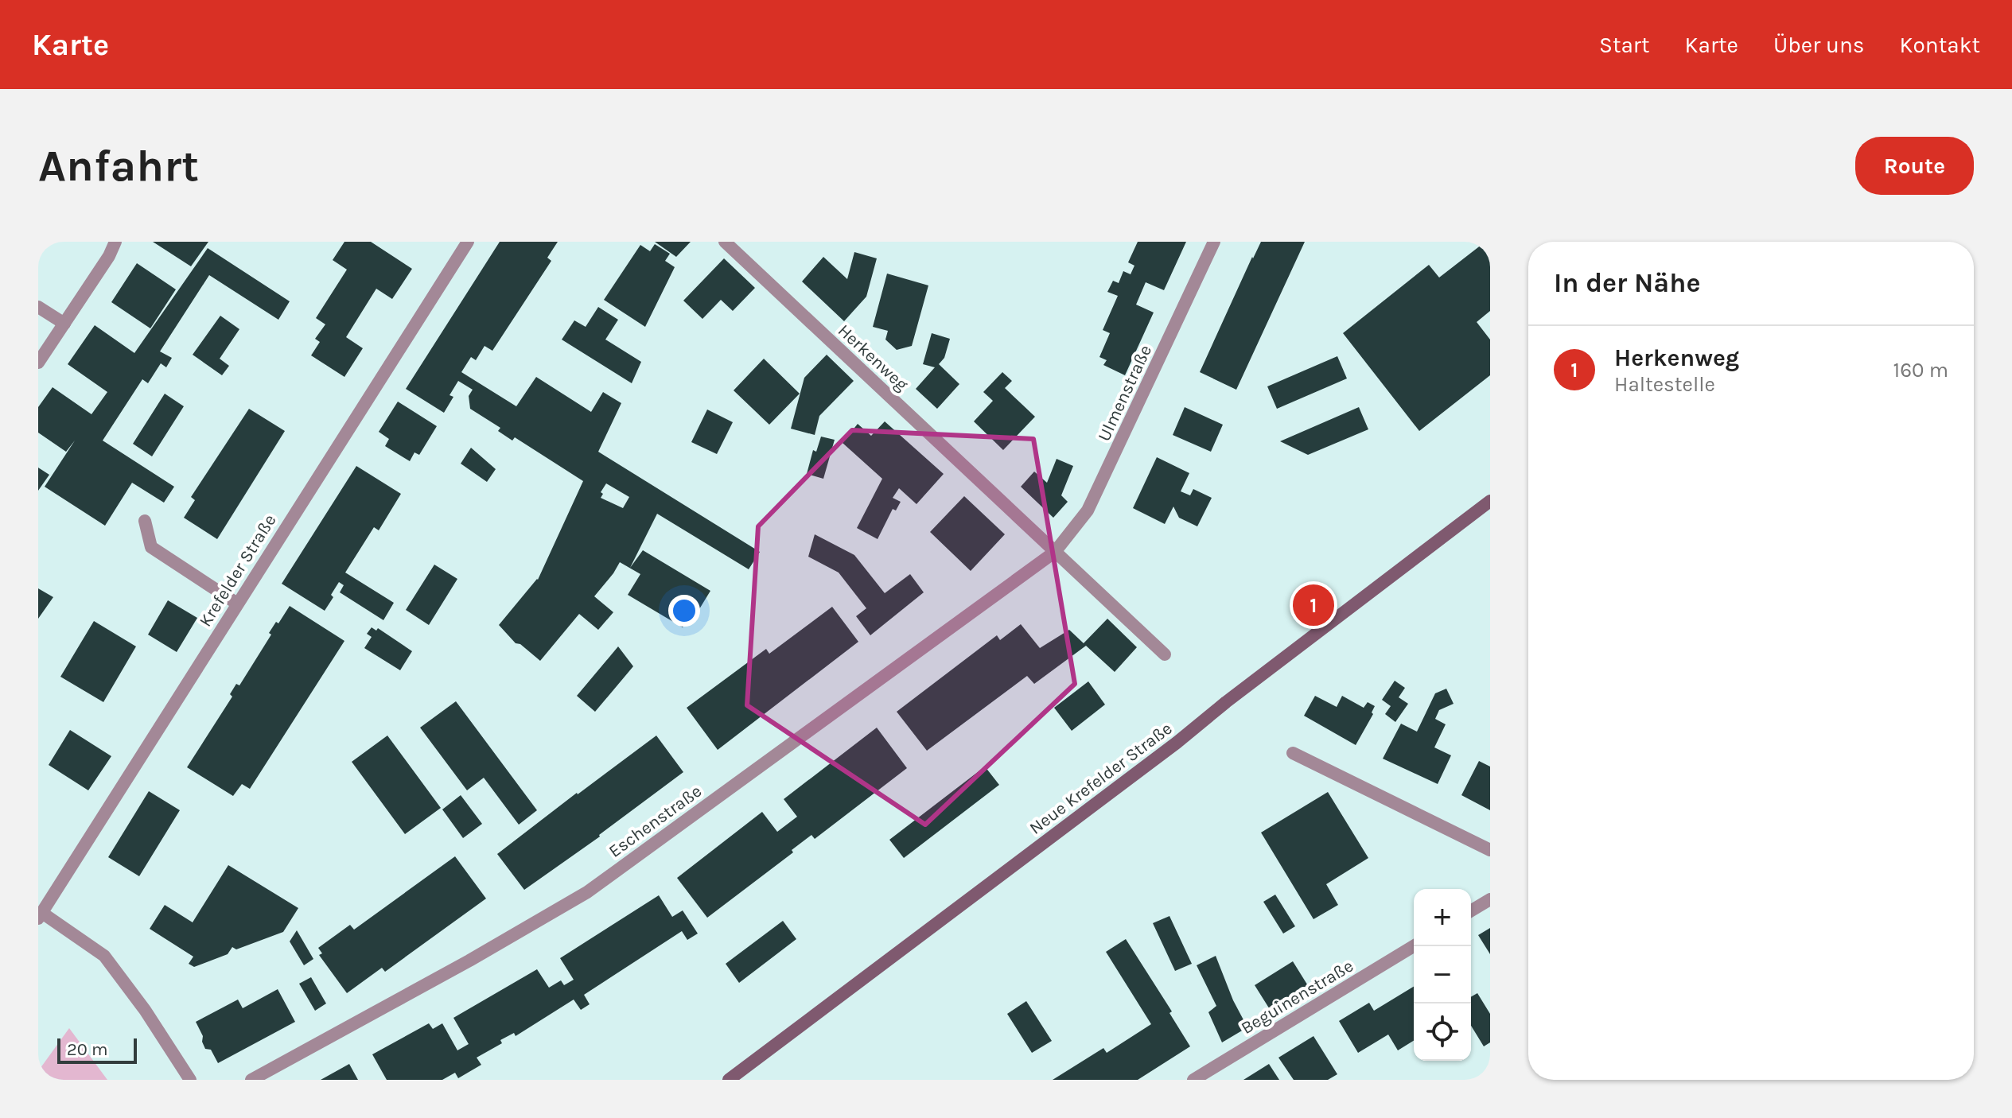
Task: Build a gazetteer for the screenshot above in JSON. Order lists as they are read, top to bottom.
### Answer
{
  "streets": {
    "main road": ["Neue Krefelder Straße"],
    "street": [
      "Herkenweg",
      "Ulmenstraße",
      "Krefelder Straße",
      "Eschenstraße",
      "Beguinenstraße"
    ]
  },
  "crossings": [
    ["Herkenweg", "Ulmenstraße"],
    ["Herkenweg", "Eschenstraße"],
    ["Ulmenstraße", "Eschenstraße"]
  ],
  "scale_bar": "20 m",
  "page": {
    "header": "Karte",
    "nav": [
      "Start",
      "Karte",
      "Über uns",
      "Kontakt"
    ],
    "buttons": "Route",
    "title": "Anfahrt",
    "heading": "In der Nähe",
    "list": [
      {
        "mark": "1",
        "name": "Herkenweg",
        "note": "Haltestelle",
        "value": "160 m"
      }
    ],
    "pins": "1",
    "map_buttons": ["+", "−"],
    "scale": "20 m"
  }
}
